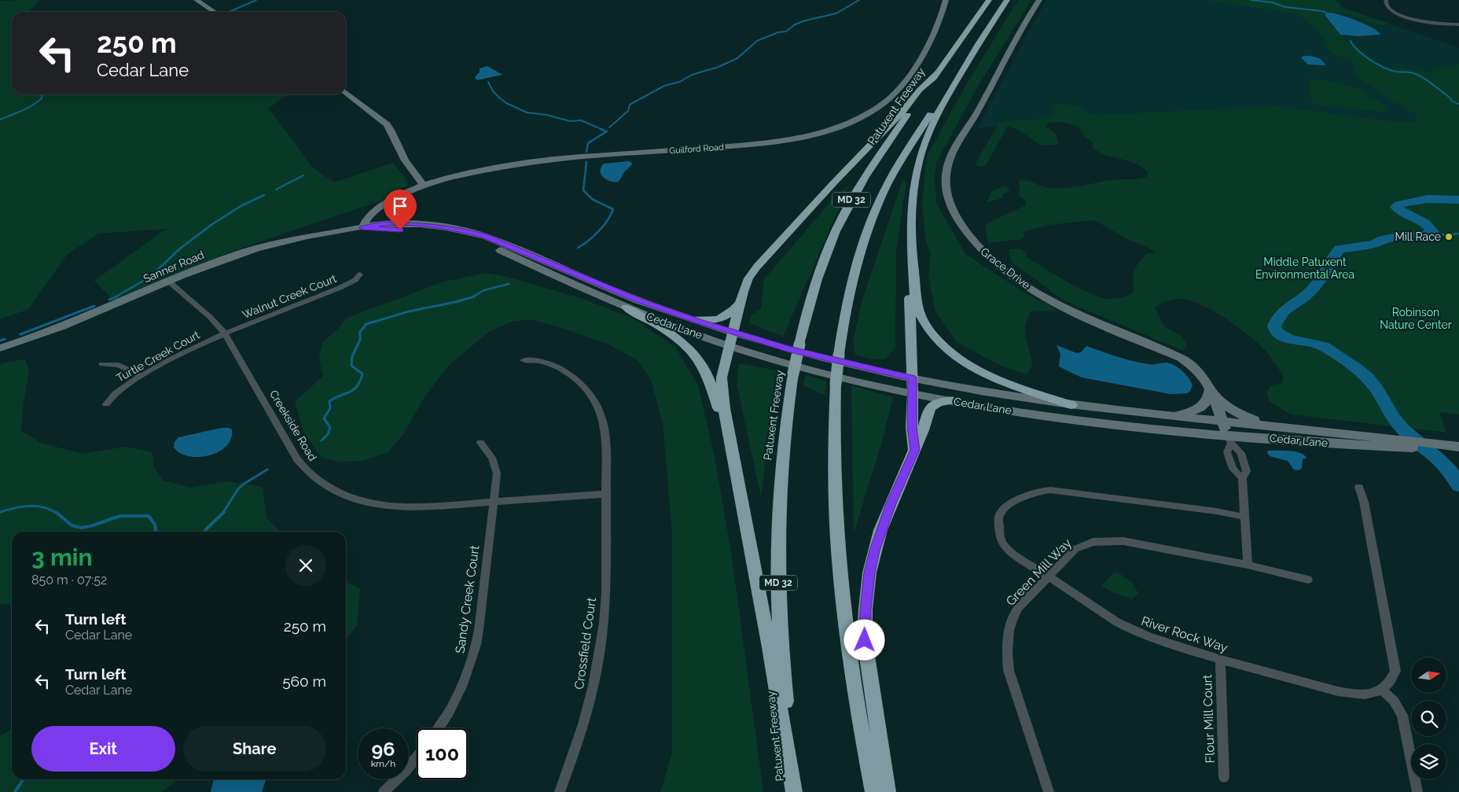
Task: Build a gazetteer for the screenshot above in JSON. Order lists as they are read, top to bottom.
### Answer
{
  "streets": {
    "highway": ["Patuxent Freeway", "MD 32"],
    "main road": [
      "Guilford Road",
      "Sanner Road",
      "Grace Drive",
      "Cedar Lane"
    ],
    "street": [
      "Walnut Creek Court",
      "Turtle Creek Court",
      "Creekside Road",
      "Green Mill Way",
      "Sandy Creek Court",
      "River Rock Way",
      "Crossfield Court",
      "Flour Mill Court"
    ]
  },
  "crossings": [
    ["Guilford Road", "Sanner Road"],
    ["Guilford Road", "Cedar Lane"],
    ["Sanner Road", "Cedar Lane"],
    ["Sanner Road", "Creekside Road"],
    ["Grace Drive", "Cedar Lane"],
    ["Walnut Creek Court", "Turtle Creek Court"],
    ["Walnut Creek Court", "Creekside Road"],
    ["Turtle Creek Court", "Creekside Road"],
    ["Creekside Road", "Sandy Creek Court"],
    ["Creekside Road", "Crossfield Court"],
    ["Green Mill Way", "River Rock Way"],
    ["River Rock Way", "Flour Mill Court"]
  ],
  "parks": ["Middle Patuxent Environmental Area", "Robinson Nature Center"],
  "places": ["Mill Race"],
  "north": "right",
  "page": {
    "turn": ["250 m", "Cedar Lane"],
    "heading": ["3 min", "850 m · 07:52"],
    "list": [
      {
        "name": "Turn left",
        "note": "Cedar Lane",
        "value": "250 m"
      },
      {
        "name": "Turn left",
        "note": "Cedar Lane",
        "value": "560 m"
      }
    ],
    "buttons": ["Exit", "Share"],
    "speed": "96 km/h",
    "limit": "100"
  }
}
